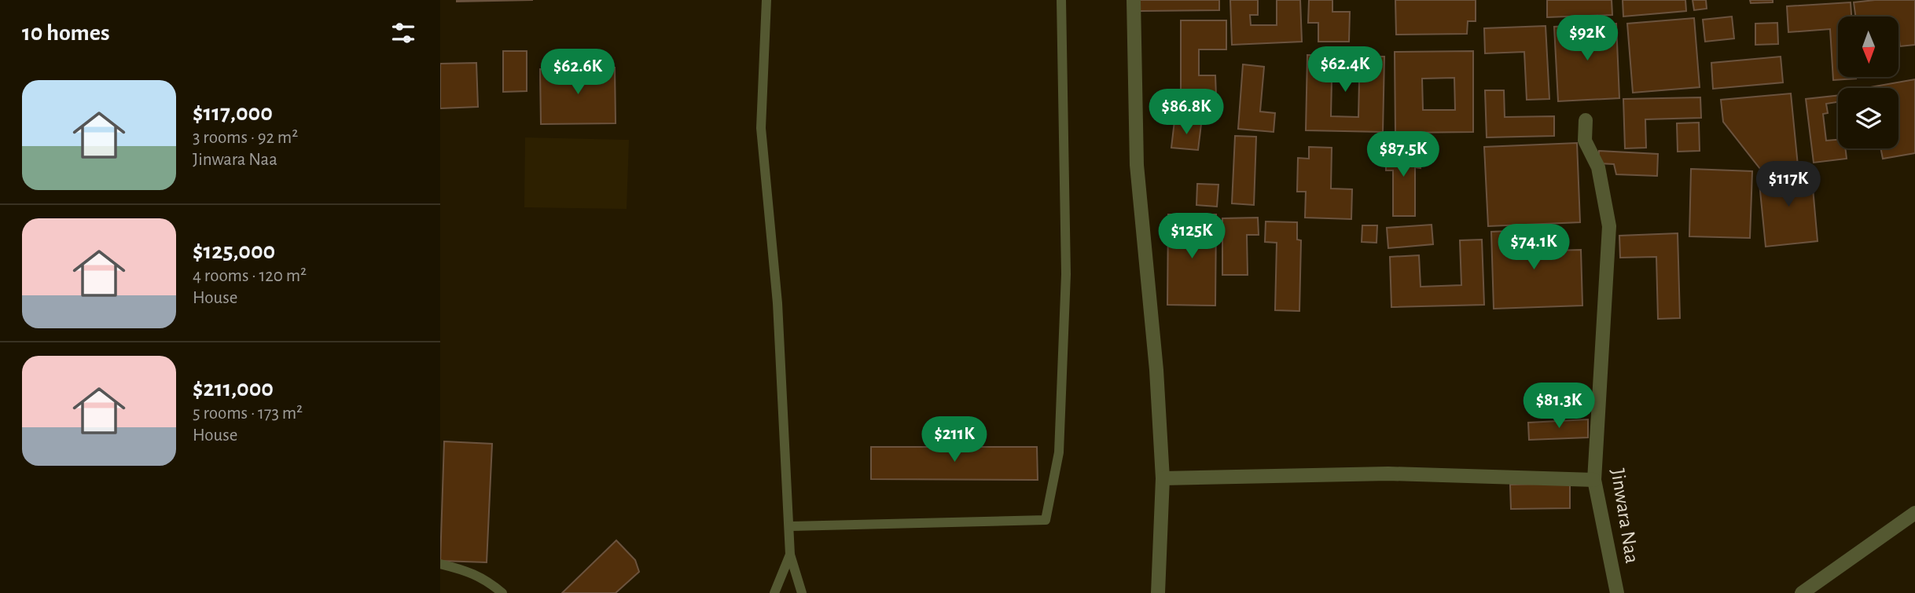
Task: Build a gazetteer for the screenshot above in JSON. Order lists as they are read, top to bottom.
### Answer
{
  "streets": {
    "street": ["Jinwara Naa"]
  },
  "north": "bottom",
  "page": {
    "heading": "10 homes",
    "price": [
      "$92K",
      "$62.4K",
      "$62.6K",
      "$86.8K",
      "$87.5K",
      "$117K",
      "$125K",
      "$74.1K",
      "$81.3K",
      "$211K"
    ],
    "list": [
      {
        "name": "$117,000",
        "note": "3 rooms · 92 m² · Jinwara Naa"
      },
      {
        "name": "$125,000",
        "note": "4 rooms · 120 m² · House"
      },
      {
        "name": "$211,000",
        "note": "5 rooms · 173 m² · House"
      }
    ]
  }
}
